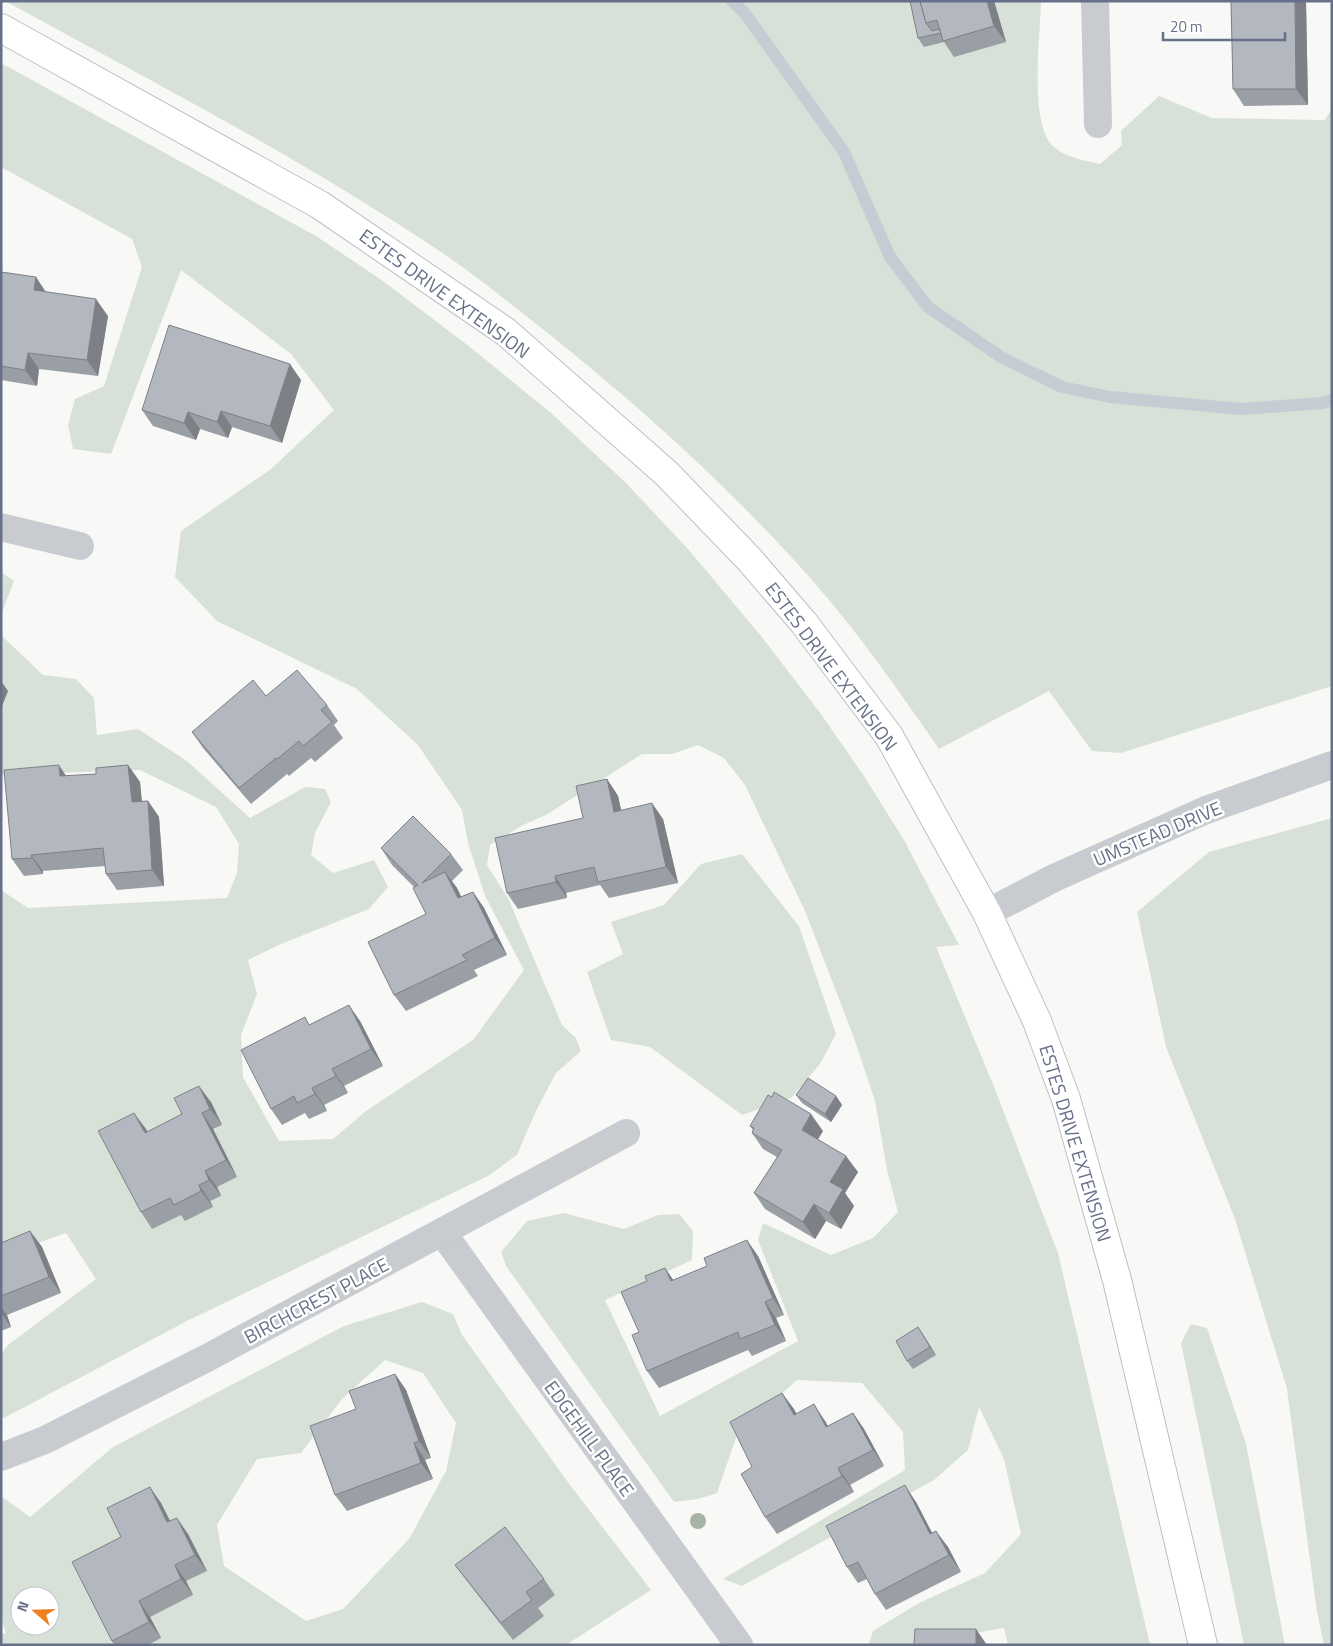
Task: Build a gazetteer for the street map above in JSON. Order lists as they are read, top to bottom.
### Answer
{
  "streets": {
    "main road": ["ESTES DRIVE EXTENSION"],
    "street": ["UMSTEAD DRIVE", "BIRCHCREST PLACE", "EDGEHILL PLACE"]
  },
  "crossings": [
    ["ESTES DRIVE EXTENSION", "UMSTEAD DRIVE"],
    ["BIRCHCREST PLACE", "EDGEHILL PLACE"]
  ],
  "scale_bar": "20 m",
  "north": "left"
}
